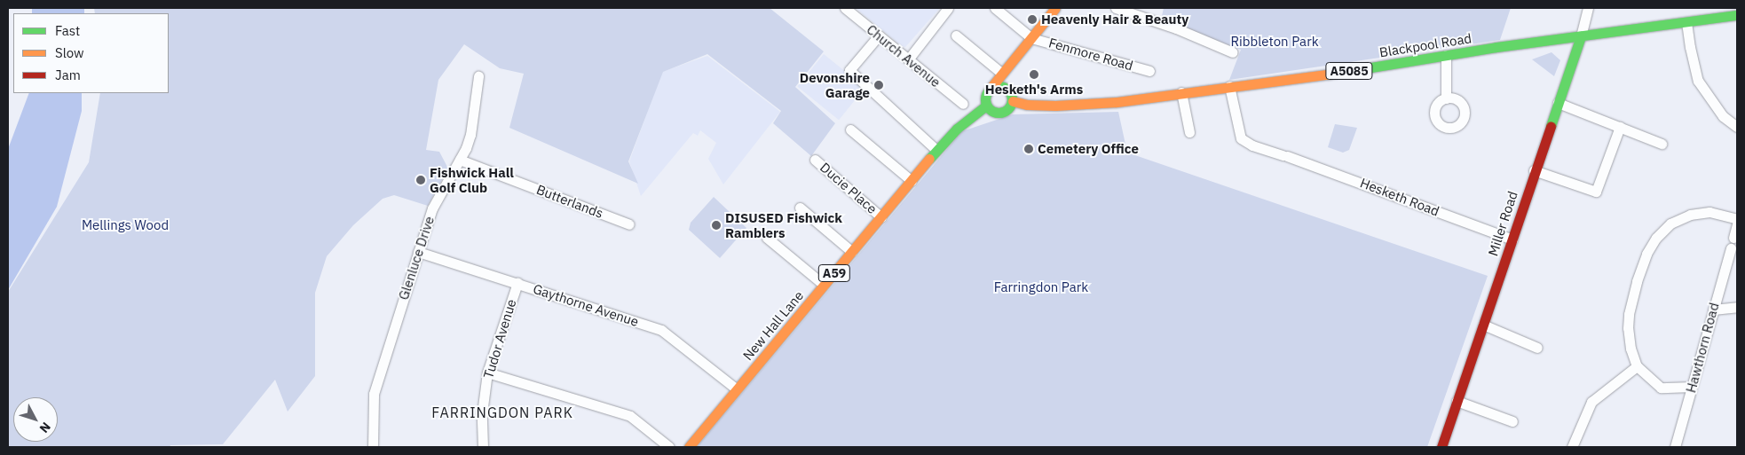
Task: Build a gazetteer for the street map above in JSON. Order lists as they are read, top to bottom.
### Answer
{
  "streets": {
    "main road": [
      "Blackpool Road",
      "A5085",
      "Miller Road",
      "A59",
      "New Hall Lane"
    ],
    "street": [
      "Fenmore Road",
      "Church Avenue",
      "Ducie Place",
      "Hesketh Road",
      "Butterlands",
      "Glenluce Drive",
      "Gaythorne Avenue",
      "Tudor Avenue",
      "Hawthorn Road"
    ]
  },
  "crossings": [
    ["Blackpool Road", "Hesketh Road"],
    ["Blackpool Road", "Miller Road"],
    ["Blackpool Road", "New Hall Lane"],
    ["Ducie Place", "New Hall Lane"],
    ["Hesketh Road", "Miller Road"],
    ["Butterlands", "Glenluce Drive"],
    ["Glenluce Drive", "Gaythorne Avenue"],
    ["Gaythorne Avenue", "New Hall Lane"],
    ["Gaythorne Avenue", "Tudor Avenue"]
  ],
  "districts": ["FARRINGDON PARK"],
  "parks": ["Ribbleton Park", "Mellings Wood", "Farringdon Park"],
  "places": [
    "Heavenly Hair & Beauty",
    "Hesketh's Arms",
    "Devonshire Garage",
    "Cemetery Office",
    "Fishwick Hall Golf Club",
    "DISUSED Fishwick Ramblers"
  ],
  "legend": ["Fast", "Slow", "Jam"],
  "north": "bottom right"
}
